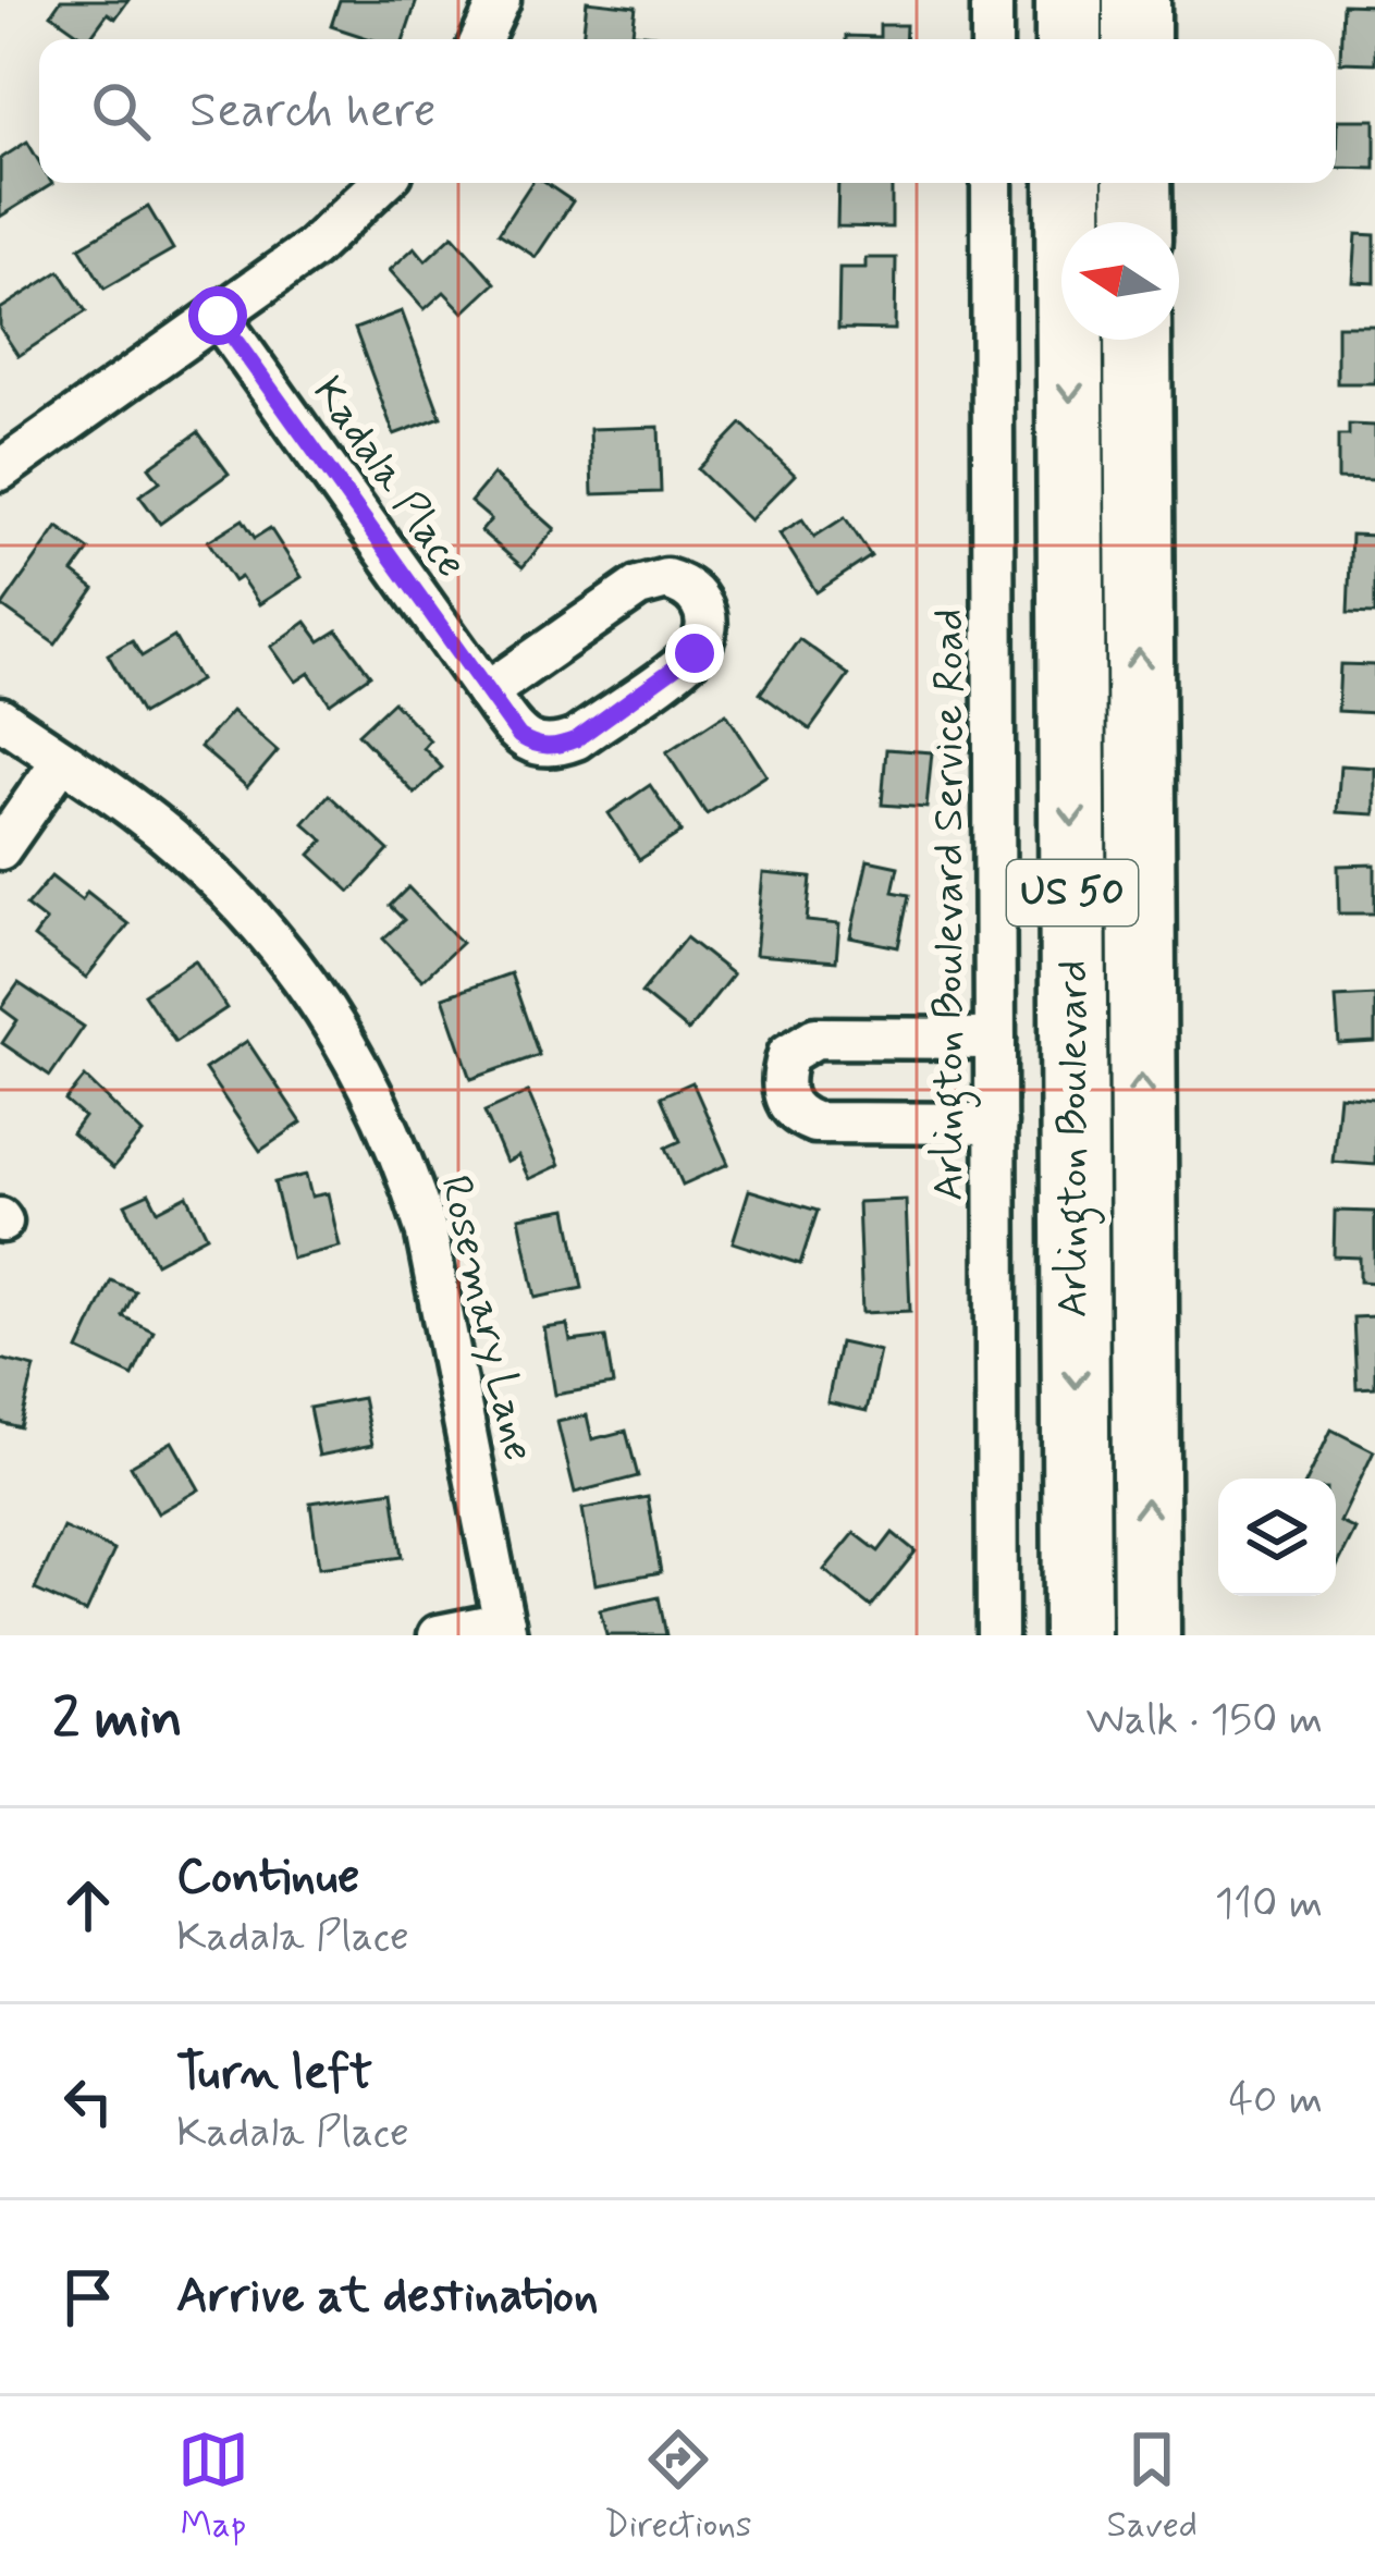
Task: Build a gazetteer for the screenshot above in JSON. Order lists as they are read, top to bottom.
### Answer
{
  "streets": {
    "highway": ["US 50", "Arlington Boulevard"],
    "street": ["Kadala Place", "Arlington Boulevard Service Road", "Rosemary Lane"]
  },
  "north": "left",
  "page": {
    "search": "Search here",
    "heading": ["2 min", "Walk · 150 m"],
    "list": [
      ["Continue", "Kadala Place", "110 m"],
      ["Turn left", "Kadala Place", "40 m"],
      "Arrive at destination"
    ],
    "nav": ["Map", "Directions", "Saved"]
  }
}
